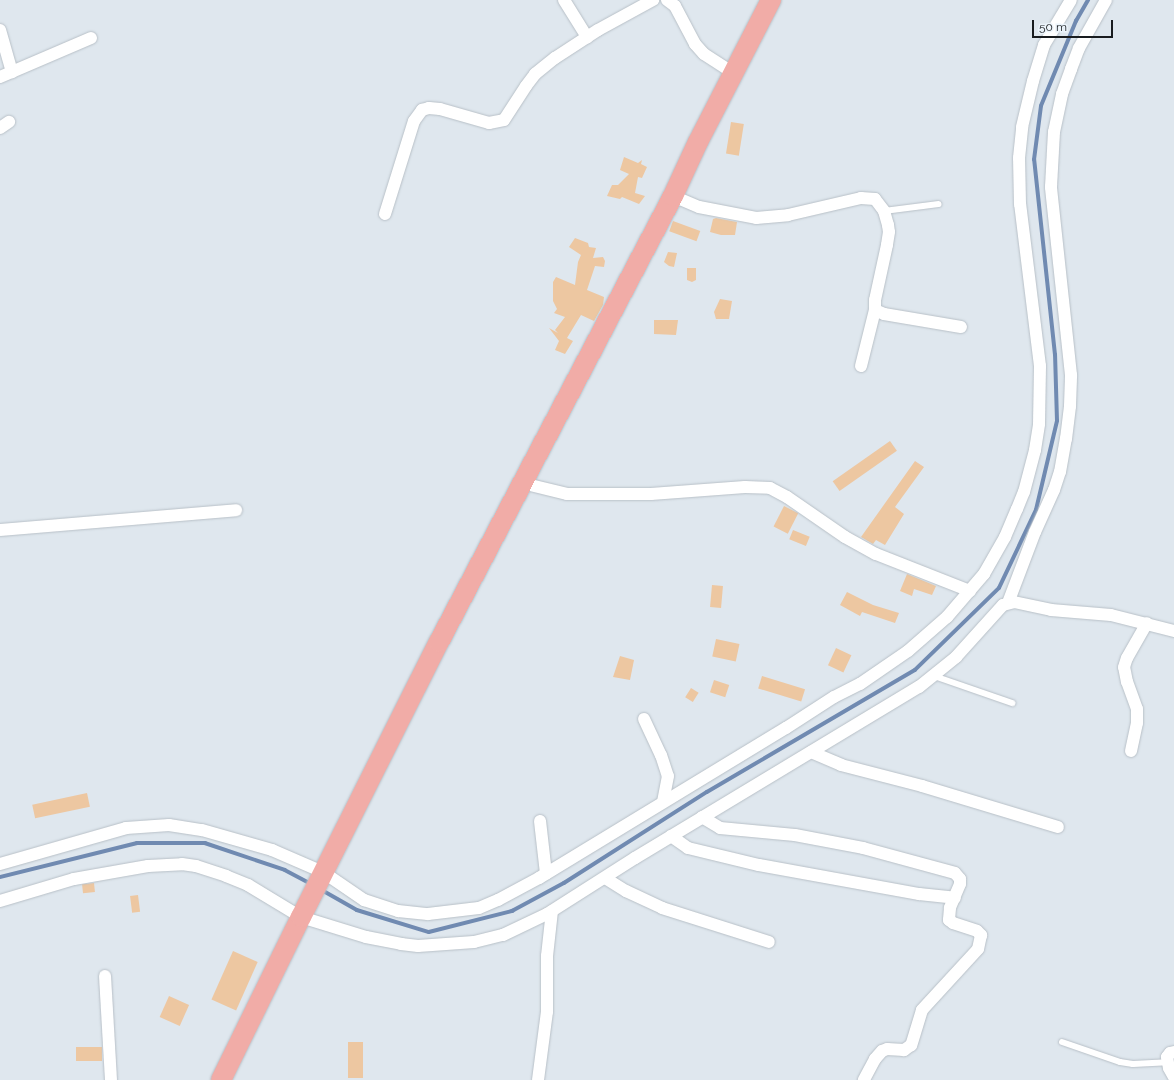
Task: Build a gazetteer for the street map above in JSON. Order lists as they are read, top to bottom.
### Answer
{
  "scale_bar": "50 m"
}
